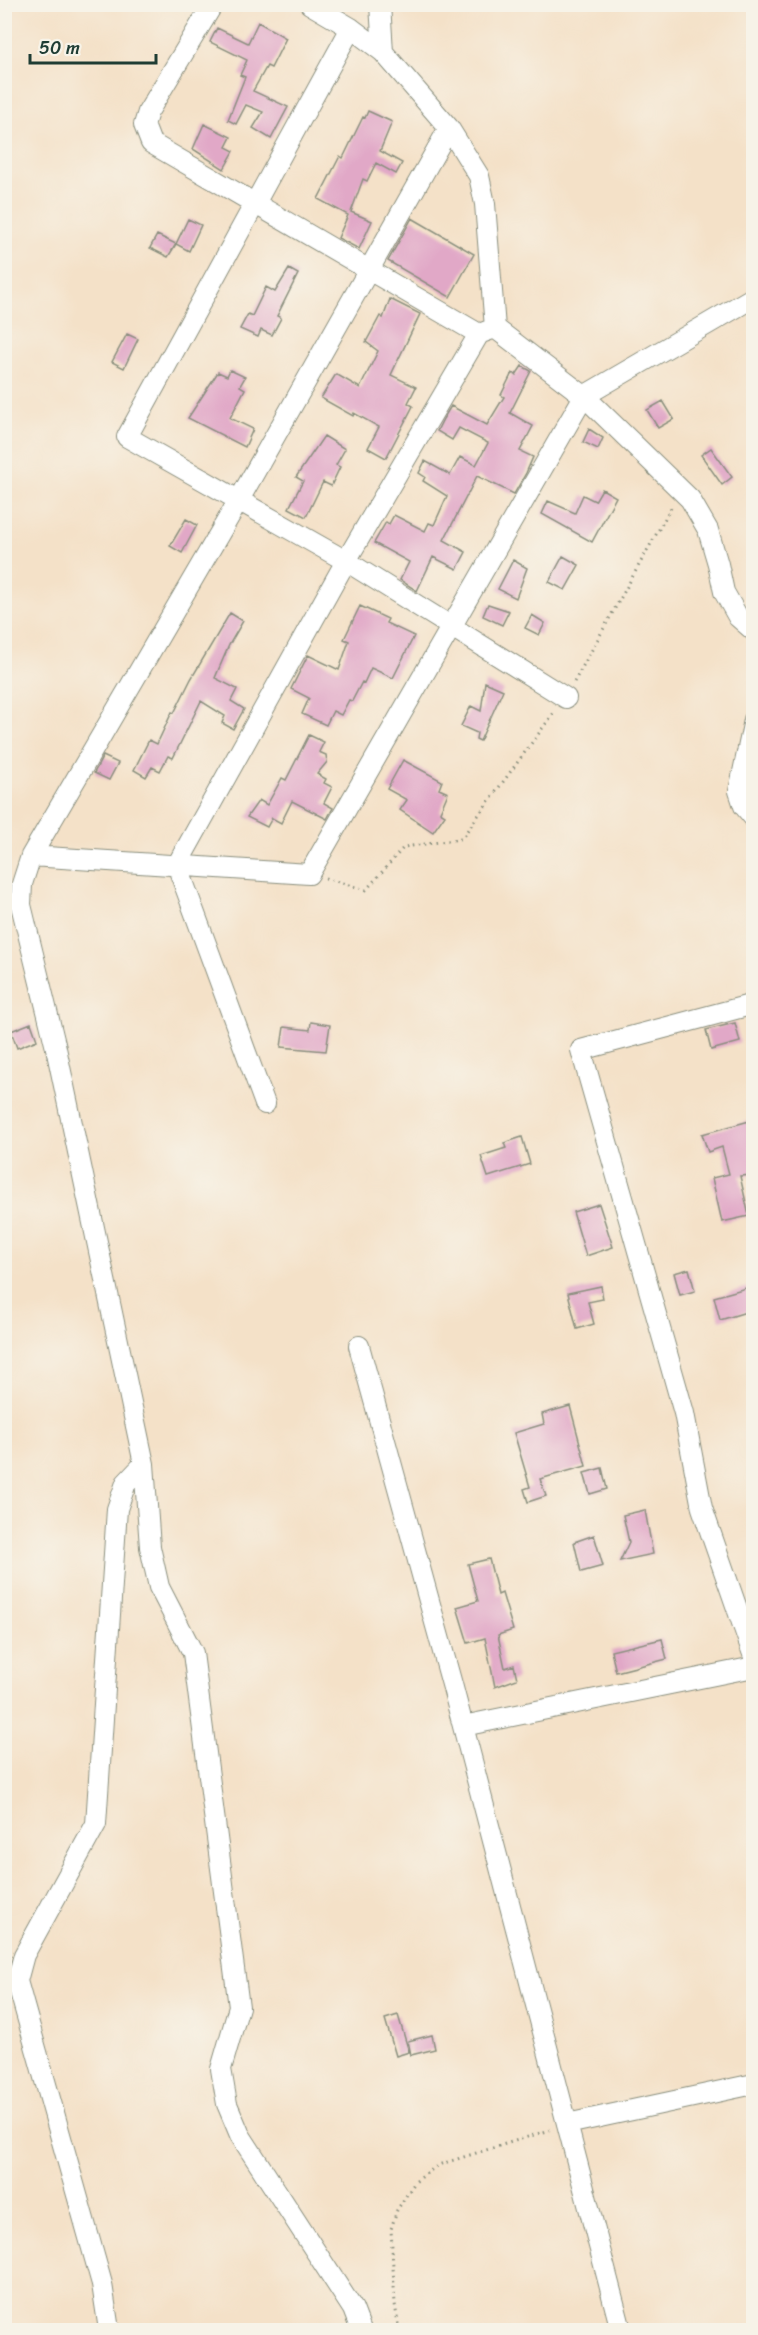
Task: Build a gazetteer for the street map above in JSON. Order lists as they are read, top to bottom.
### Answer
{
  "scale_bar": "50 m"
}
